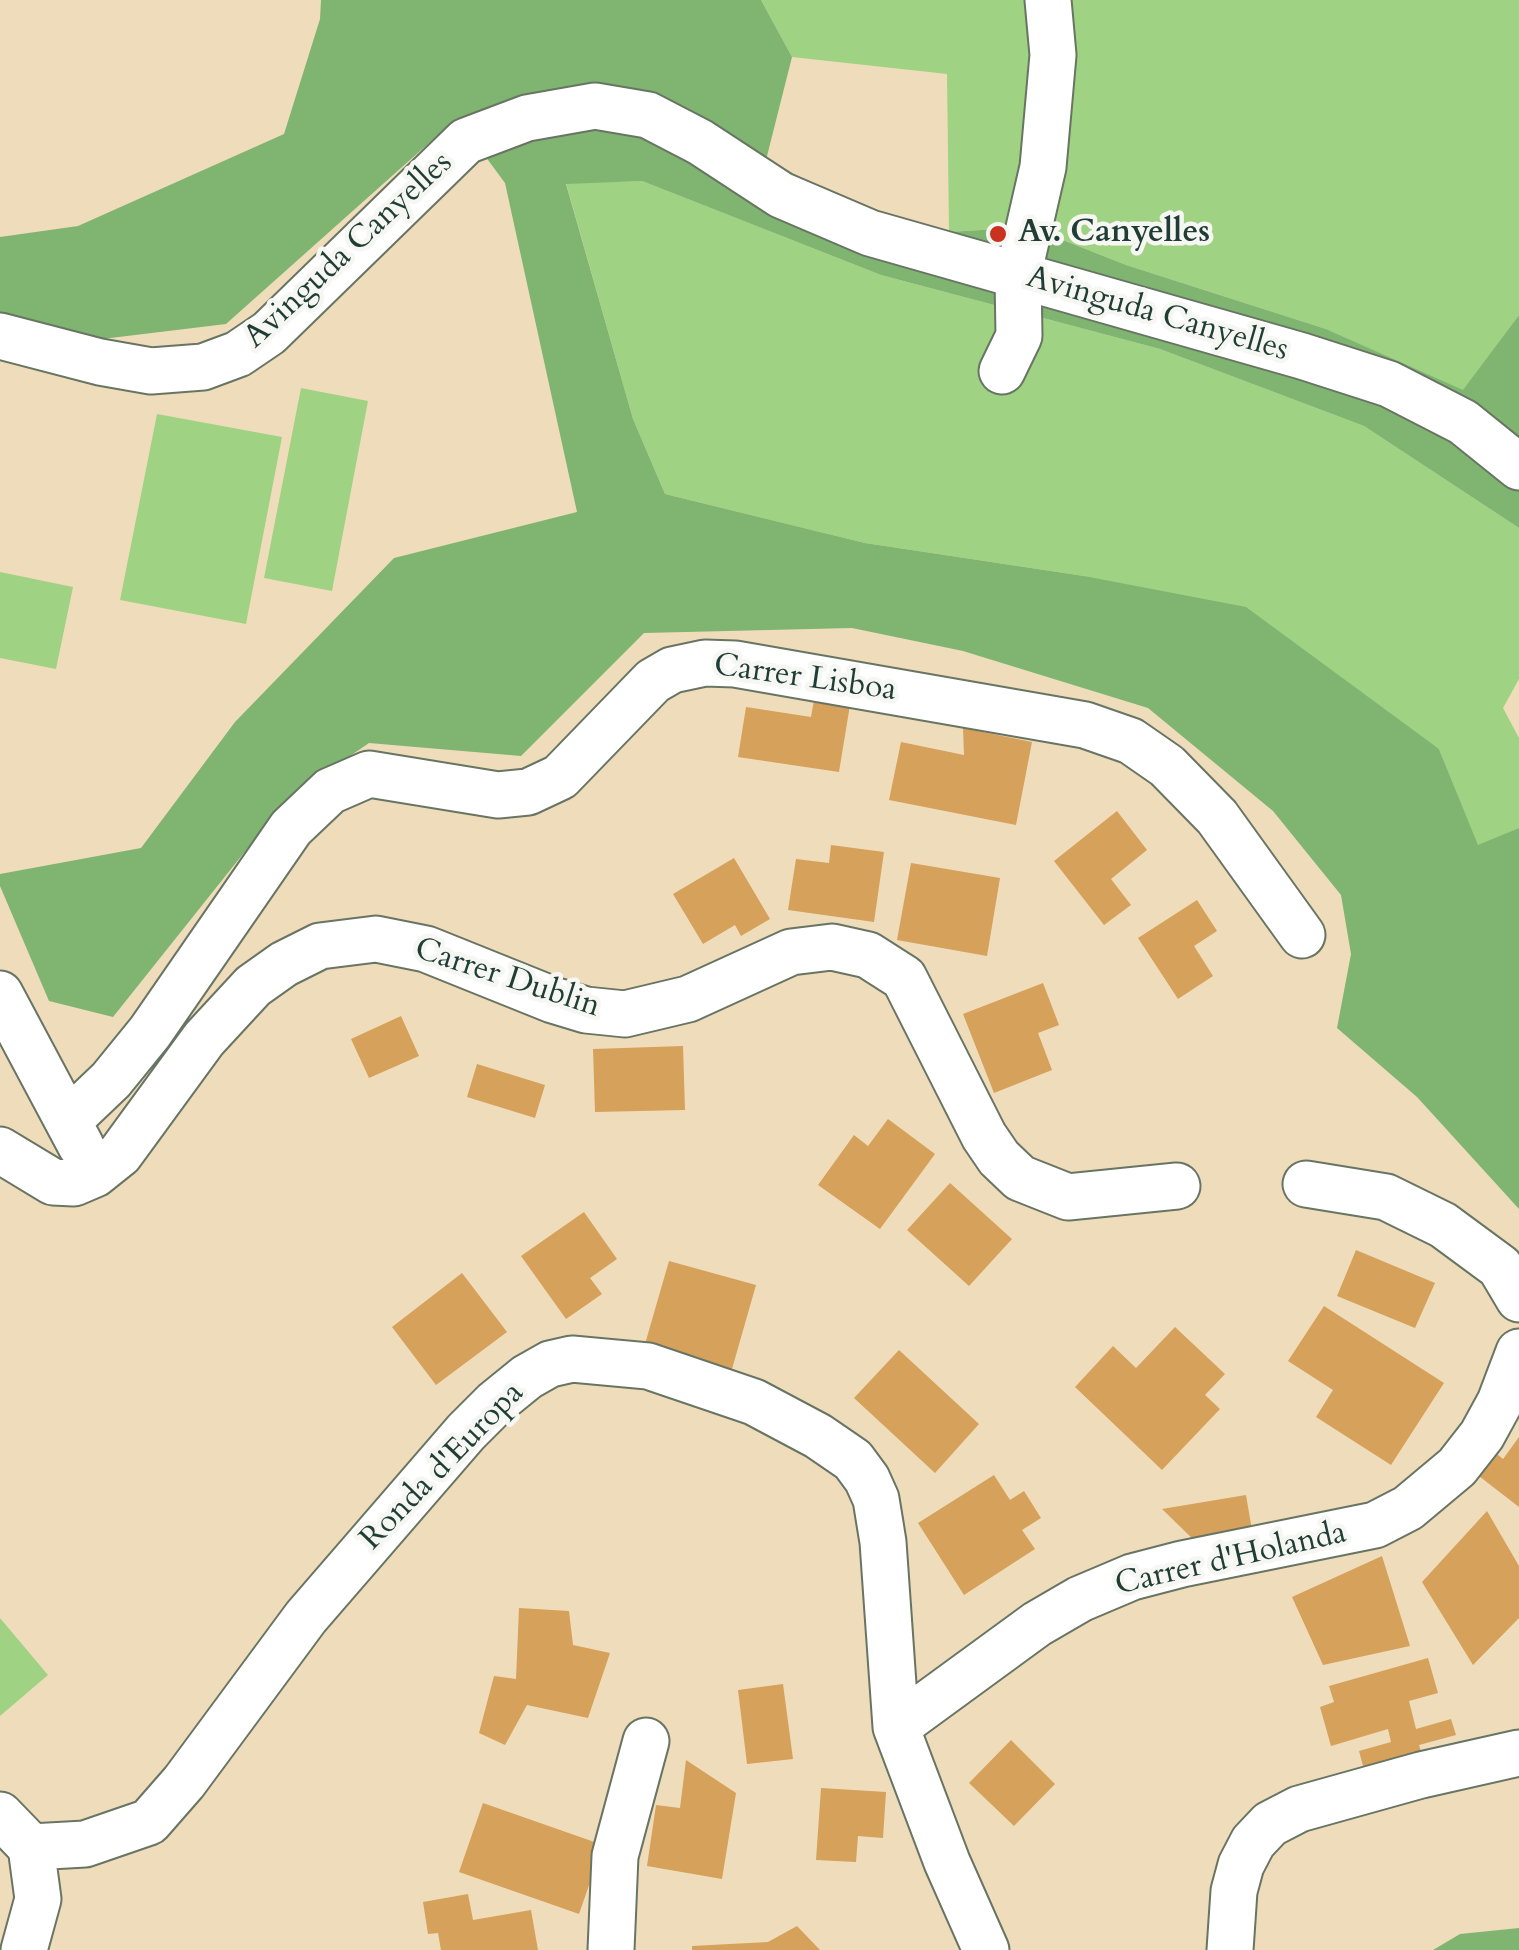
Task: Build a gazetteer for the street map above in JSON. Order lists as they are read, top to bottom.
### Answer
{
  "streets": {
    "street": [
      "Avinguda Canyelles",
      "Carrer Lisboa",
      "Carrer Dublin",
      "Ronda d'Europa",
      "Carrer d'Holanda"
    ]
  },
  "crossings": [
    ["Ronda d'Europa", "Carrer d'Holanda"]
  ],
  "places": ["Av. Canyelles"]
}
